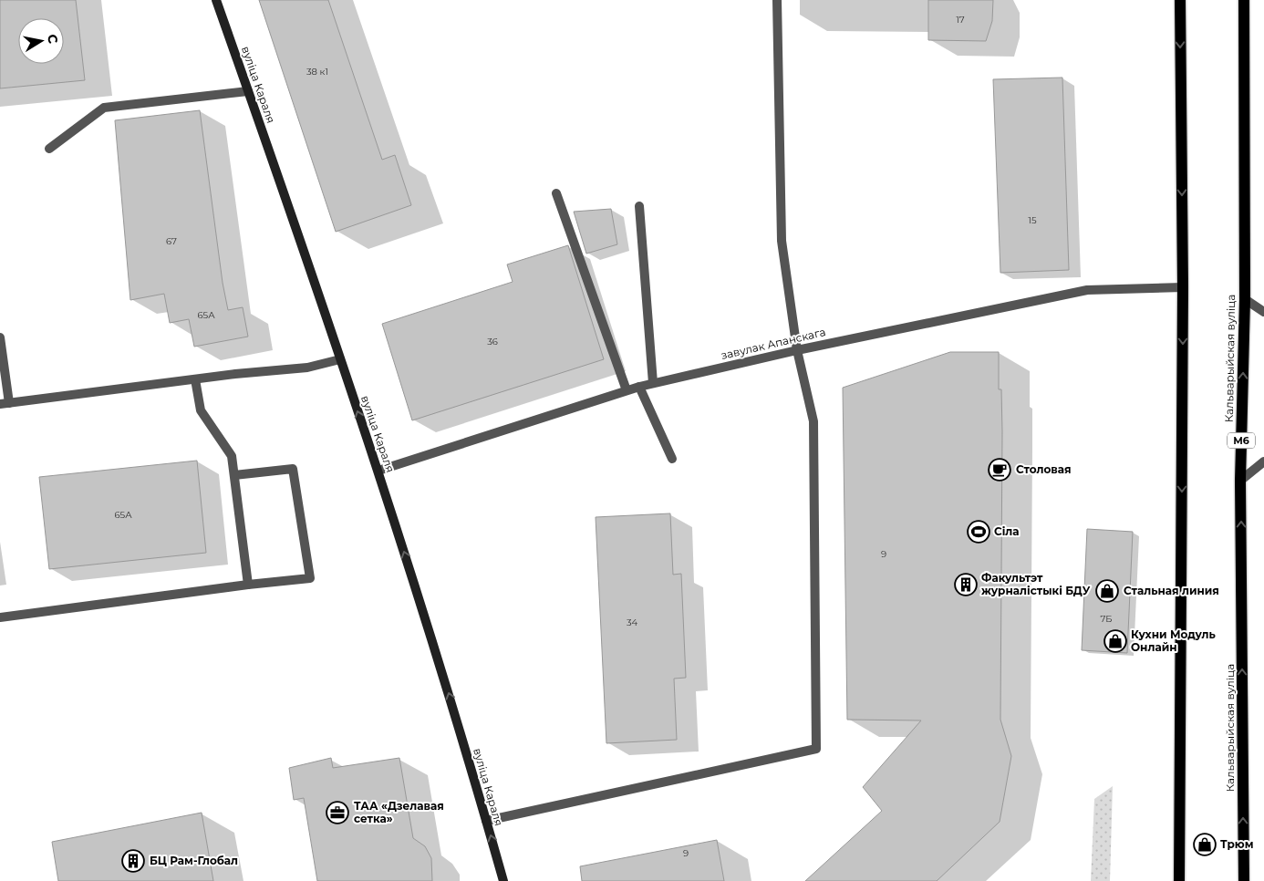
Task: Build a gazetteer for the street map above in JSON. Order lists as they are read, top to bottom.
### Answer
{
  "streets": {
    "main road": ["Кальварыйская вуліца", "М6"],
    "street": ["вуліца Караля"],
    "lane": ["завулак Апанскага"]
  },
  "crossings": [
    ["вуліца Караля", "завулак Апанскага"]
  ],
  "one_way": ["вуліца Караля"],
  "places": {
    "cafe": ["Столовая"],
    "sports": ["Сіла"],
    "building": ["Факультэт журналістыкі БДУ", "БЦ Рам-Глобал"],
    "shop": ["Стальная линия", "Кухни Модуль Онлайн", "Трюм"],
    "office": ["ТАА «Дзелавая сетка»"]
  },
  "house_numbers": [
    "17",
    "38 к1",
    "15",
    "67",
    "65А",
    "36",
    "65А",
    "9",
    "7Б",
    "34",
    "9"
  ],
  "north": "right"
}
